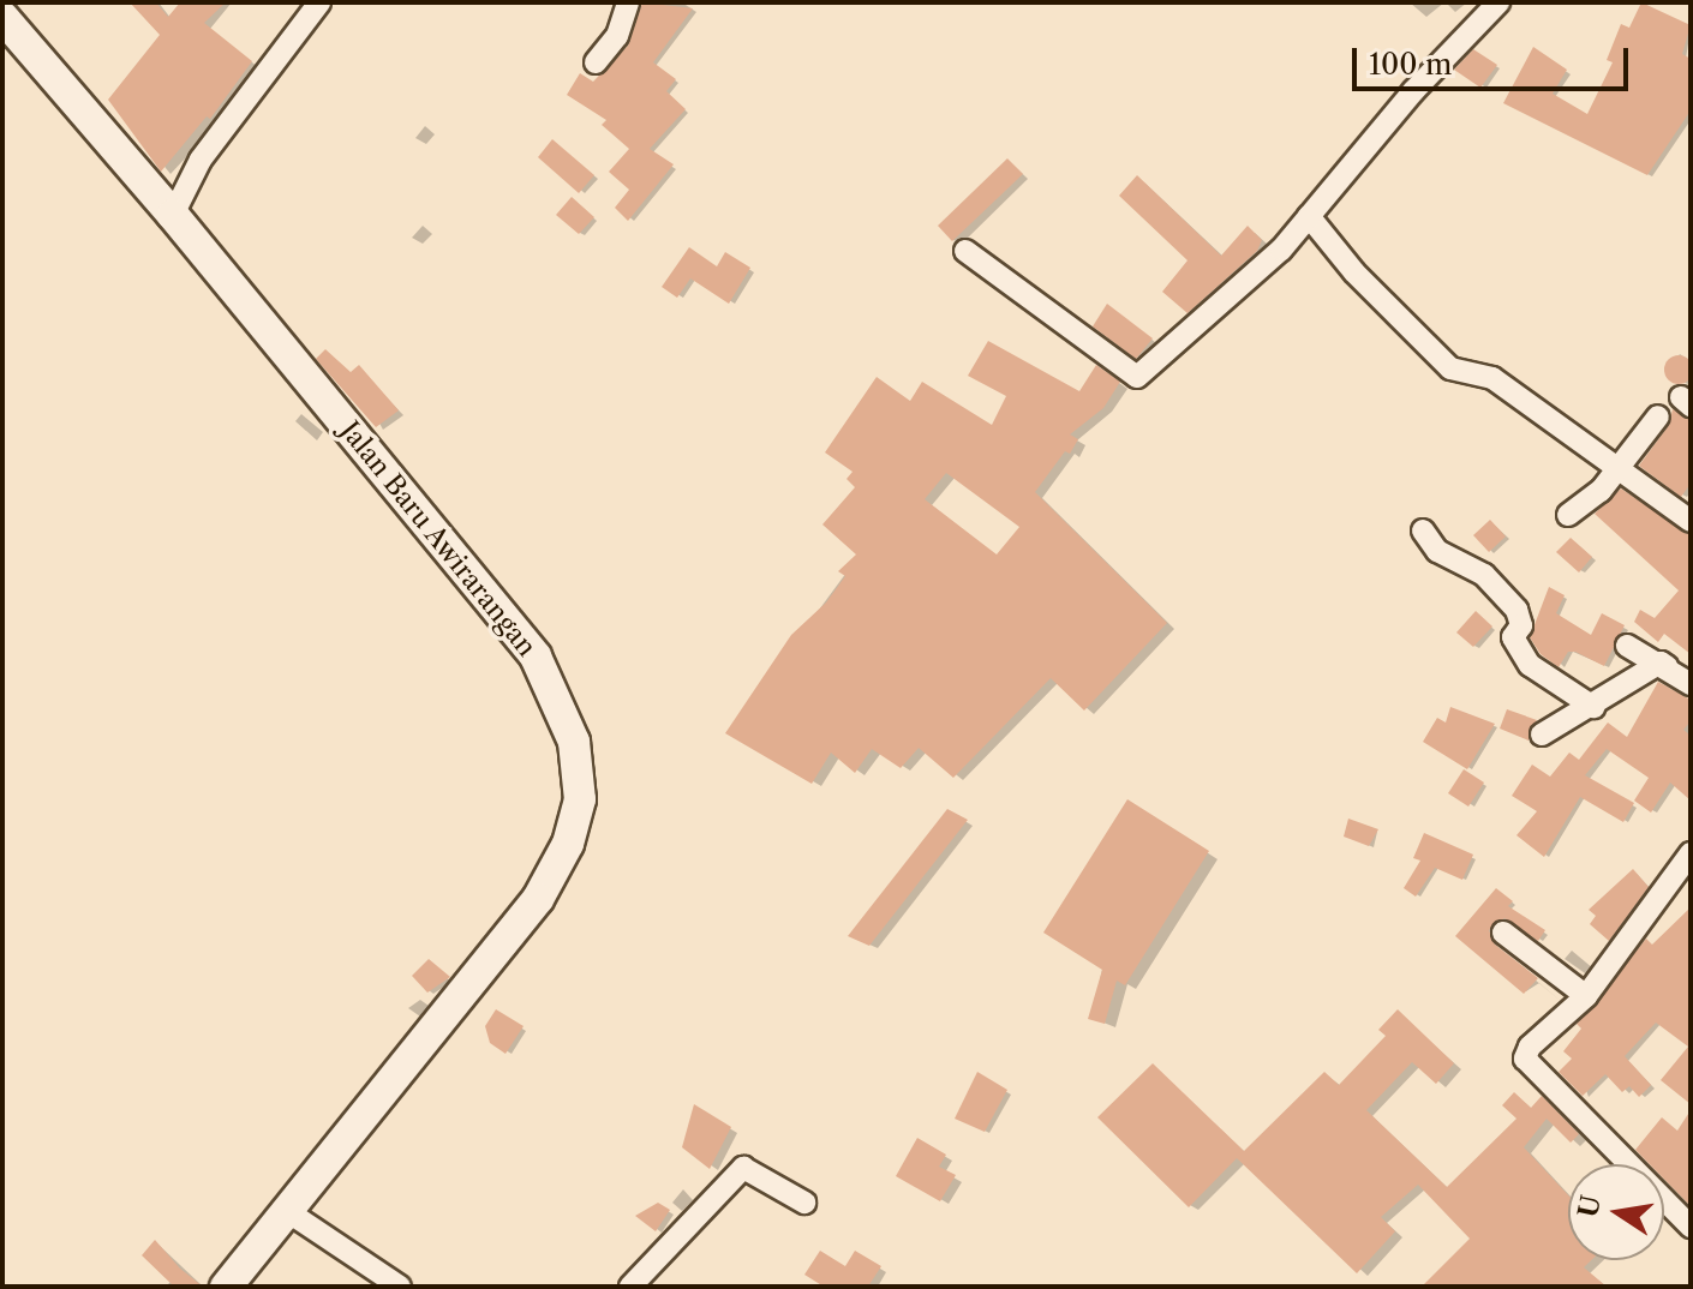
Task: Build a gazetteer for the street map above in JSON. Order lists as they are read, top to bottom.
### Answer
{
  "streets": {
    "street": ["Jalan Baru Awirarangan"]
  },
  "scale_bar": "100 m",
  "north": "left"
}
